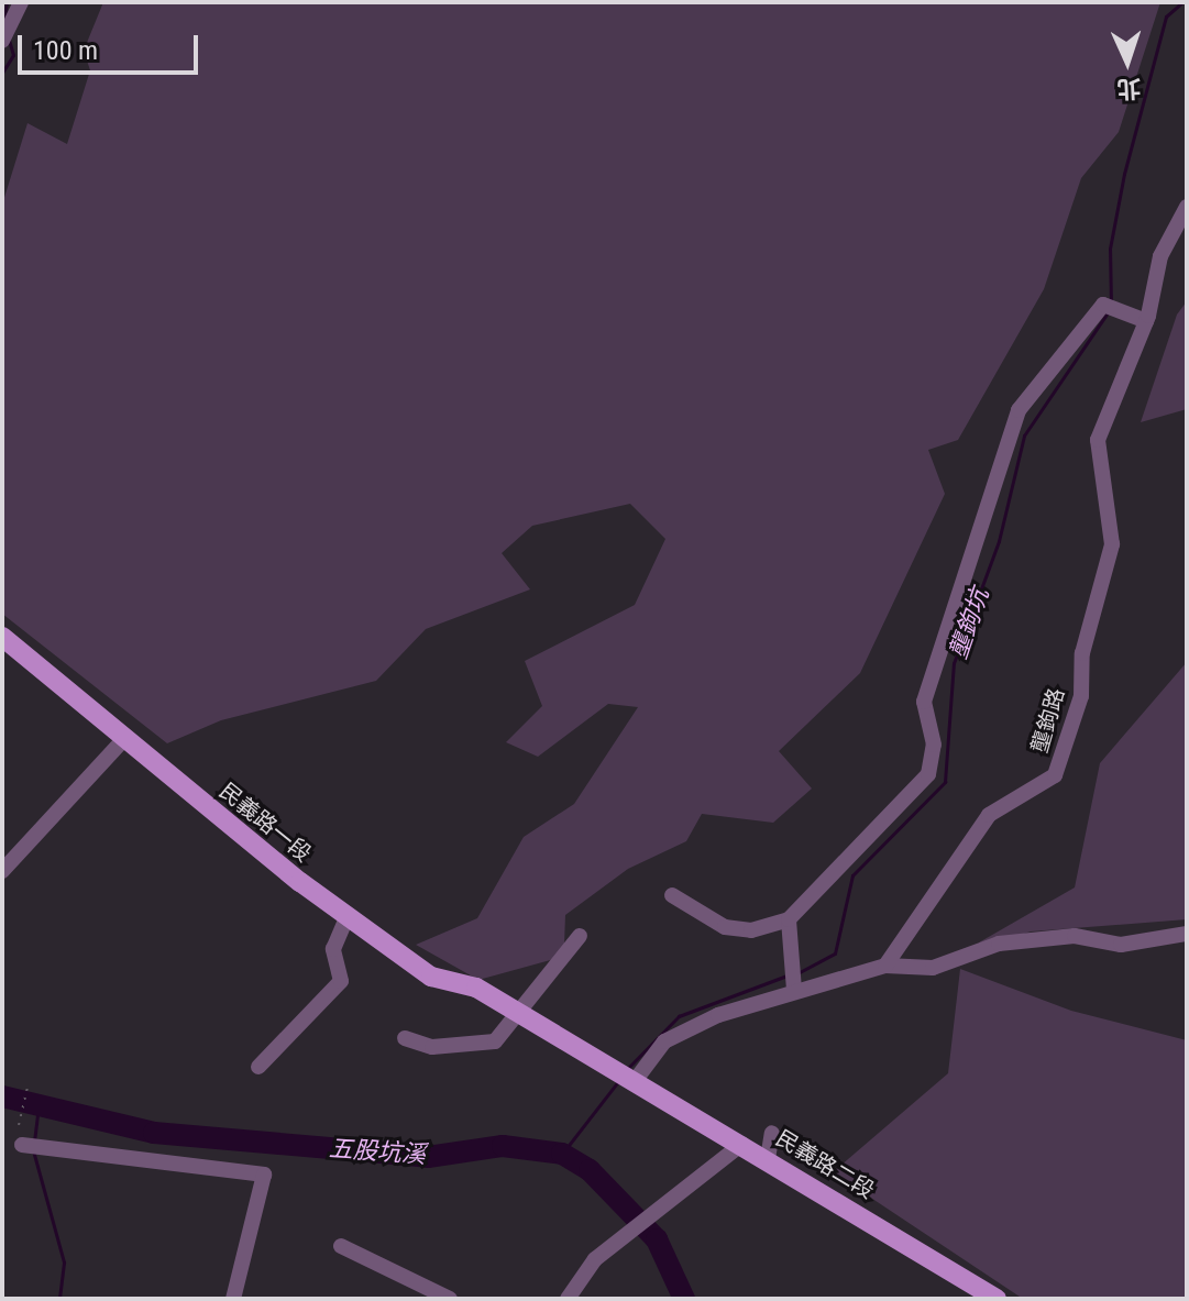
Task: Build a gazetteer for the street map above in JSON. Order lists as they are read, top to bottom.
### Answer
{
  "streets": {
    "main road": ["民義路一段", "民義路二段"],
    "street": ["壟鉤路"]
  },
  "crossings": [
    ["民義路一段", "民義路二段"]
  ],
  "water": ["壟鉤坑", "五股坑溪"],
  "scale_bar": "100 m",
  "north": "bottom"
}
